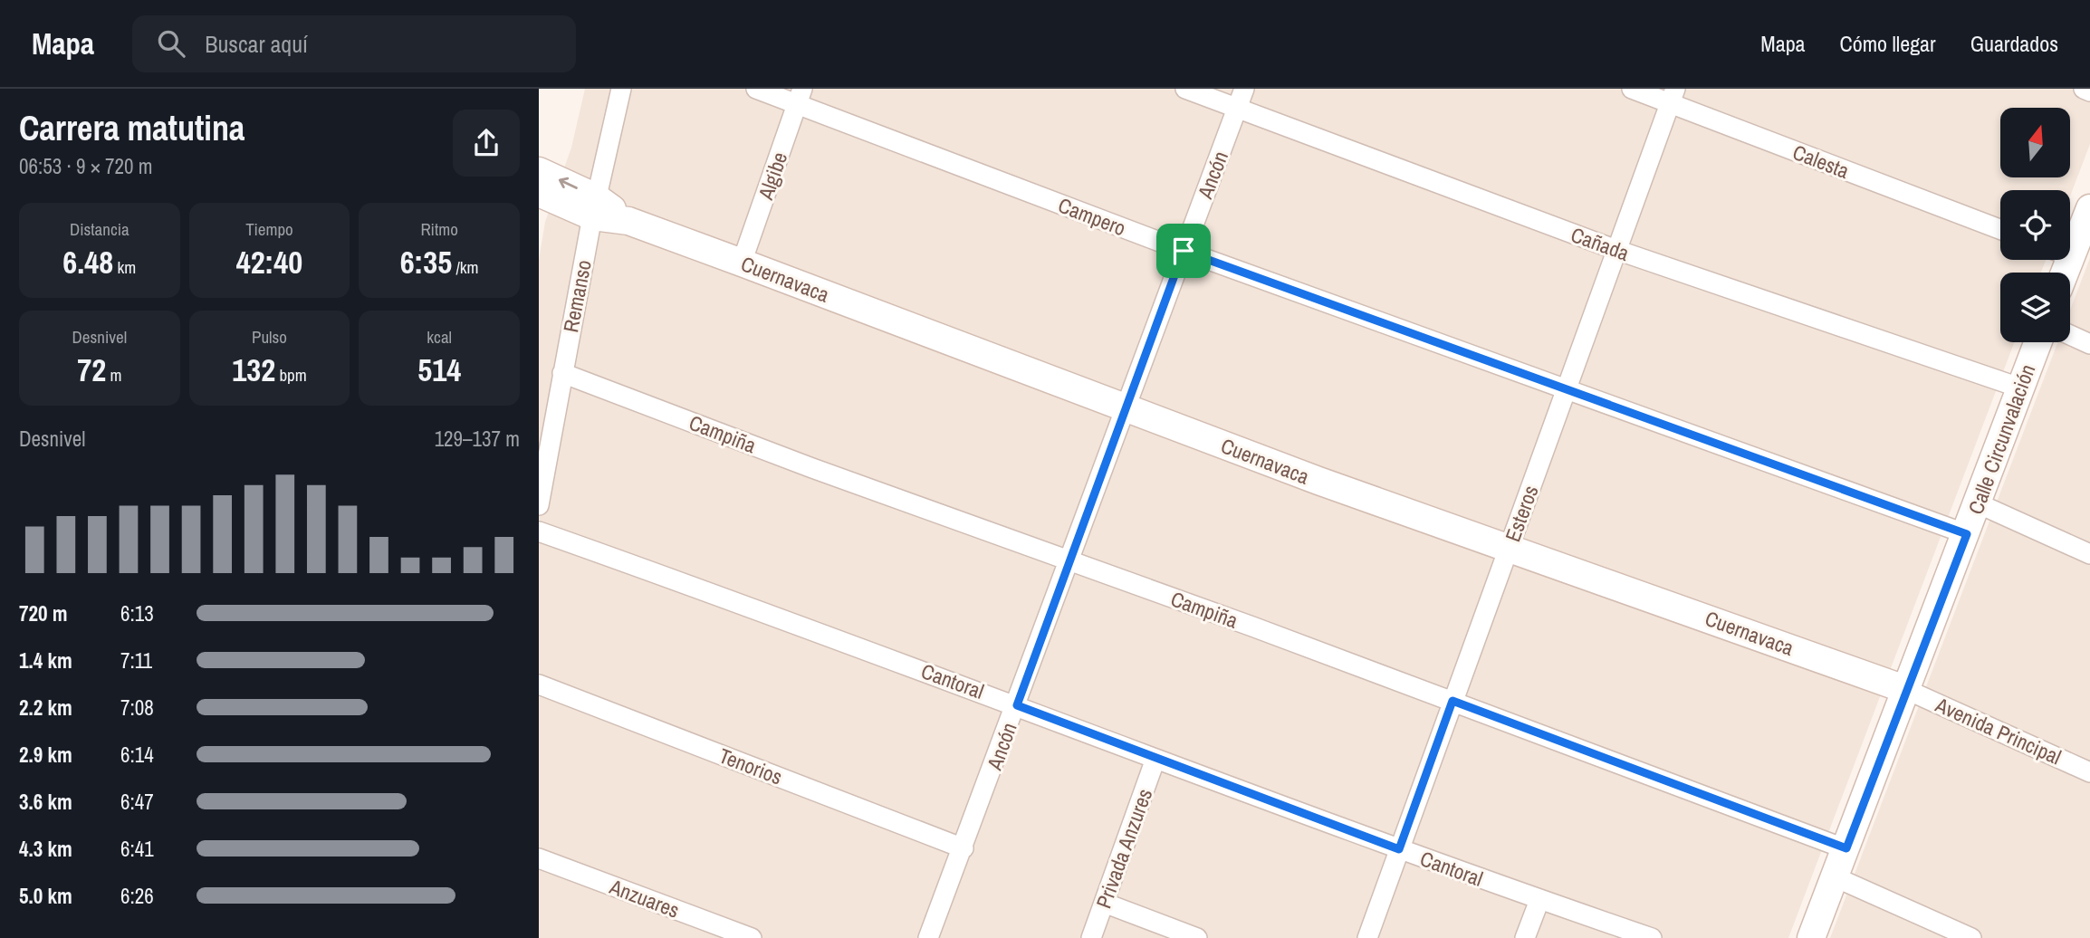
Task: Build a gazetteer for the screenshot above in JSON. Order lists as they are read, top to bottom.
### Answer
{
  "streets": {
    "street": [
      "Calesta",
      "Ancón",
      "Algibe",
      "Campero",
      "Cañada",
      "Cuernavaca",
      "Remanso",
      "Campiña",
      "Calle Circunvalación",
      "Esteros",
      "Cantoral",
      "Avenida Principal",
      "Tenorios",
      "Privada Anzures",
      "Anzuares"
    ]
  },
  "crossings": [
    ["Calesta", "Esteros"],
    ["Ancón", "Campero"],
    ["Ancón", "Cañada"],
    ["Ancón", "Cuernavaca"],
    ["Ancón", "Campiña"],
    ["Ancón", "Cantoral"],
    ["Ancón", "Tenorios"],
    ["Algibe", "Campero"],
    ["Algibe", "Cuernavaca"],
    ["Campero", "Calle Circunvalación"],
    ["Campero", "Esteros"],
    ["Cañada", "Calle Circunvalación"],
    ["Cañada", "Esteros"],
    ["Cuernavaca", "Remanso"],
    ["Cuernavaca", "Calle Circunvalación"],
    ["Cuernavaca", "Esteros"],
    ["Cuernavaca", "Avenida Principal"],
    ["Remanso", "Campiña"],
    ["Campiña", "Calle Circunvalación"],
    ["Campiña", "Esteros"],
    ["Calle Circunvalación", "Avenida Principal"],
    ["Esteros", "Cantoral"],
    ["Cantoral", "Privada Anzures"]
  ],
  "north": "top",
  "page": {
    "header": "Mapa",
    "search": "Buscar aquí",
    "nav": ["Mapa", "Cómo llegar", "Guardados"],
    "heading": ["Carrera matutina", "06:53 · 9 × 720 m"],
    "stats": [
      ["Distancia", "6.48 km"],
      ["Tiempo", "42:40"],
      ["Ritmo", "6:35 /km"],
      ["Desnivel", "72 m"],
      ["Pulso", "132 bpm"],
      ["kcal", "514"]
    ],
    "chart": ["Desnivel", "129–137 m"],
    "list": [
      {
        "name": "720 m",
        "note": "6:13"
      },
      {
        "name": "1.4 km",
        "note": "7:11"
      },
      {
        "name": "2.2 km",
        "note": "7:08"
      },
      {
        "name": "2.9 km",
        "note": "6:14"
      },
      {
        "name": "3.6 km",
        "note": "6:47"
      },
      {
        "name": "4.3 km",
        "note": "6:41"
      },
      {
        "name": "5.0 km",
        "note": "6:26"
      }
    ]
  }
}
